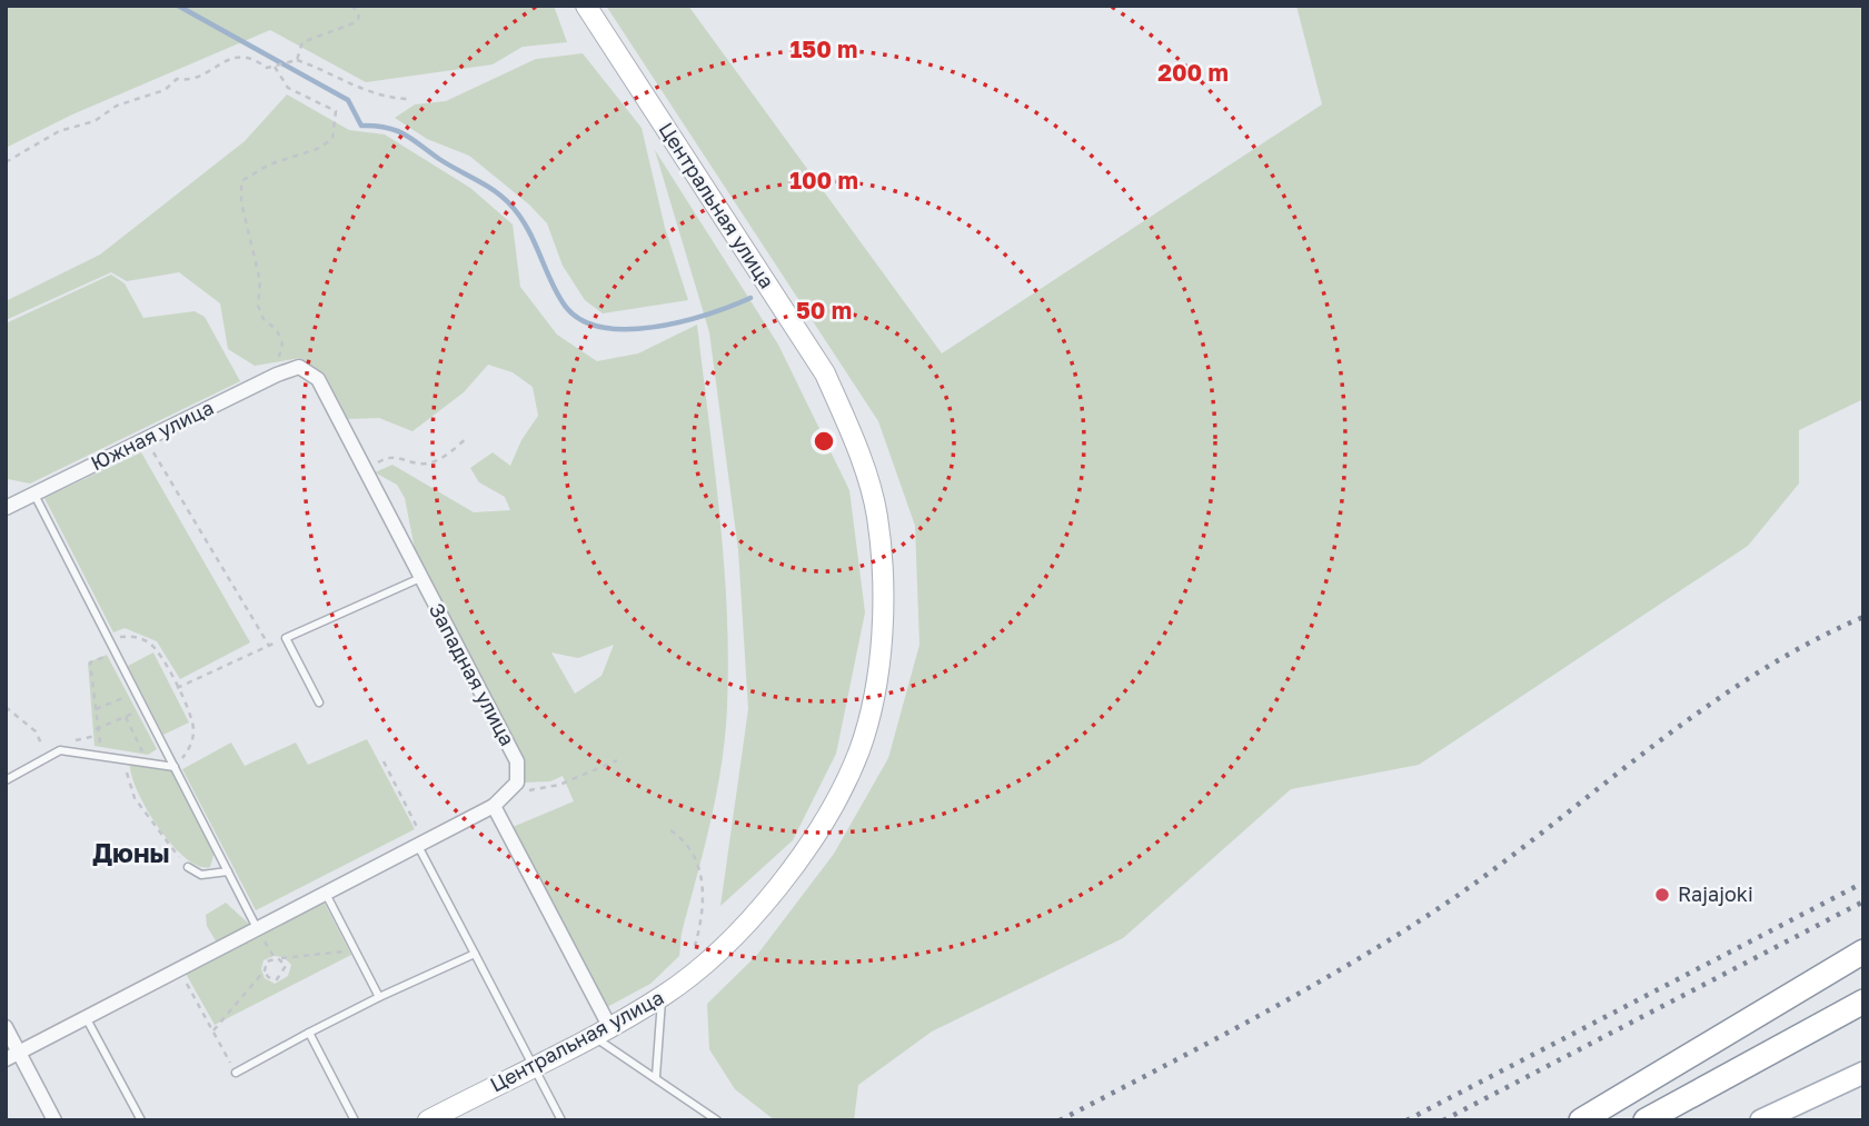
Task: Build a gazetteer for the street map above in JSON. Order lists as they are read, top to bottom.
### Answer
{
  "streets": {
    "main road": ["Центральная улица"],
    "street": ["Южная улица", "Западная улица"]
  },
  "crossings": [
    ["Южная улица", "Западная улица"]
  ],
  "districts": ["Дюны"],
  "places": ["Rajajoki"],
  "rings": [
    "150 m",
    "200 m",
    "100 m",
    "50 m"
  ]
}
